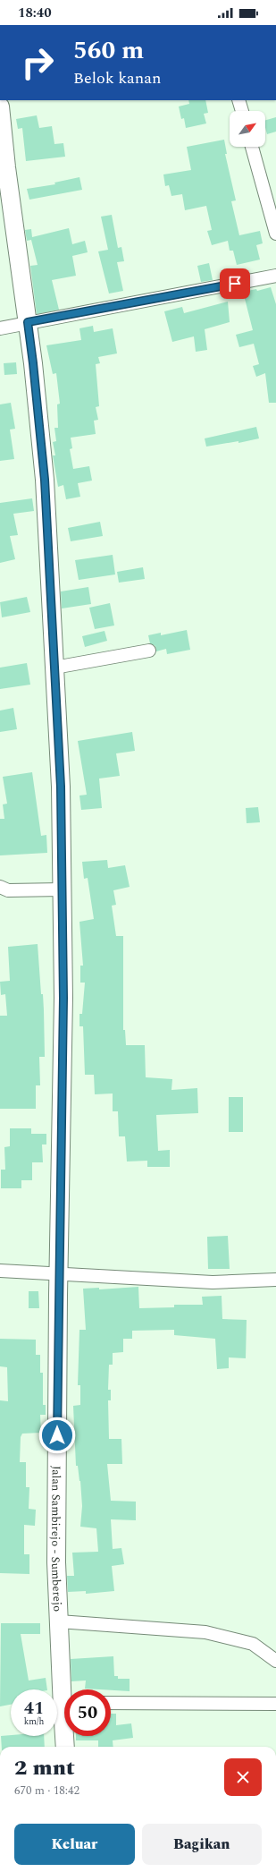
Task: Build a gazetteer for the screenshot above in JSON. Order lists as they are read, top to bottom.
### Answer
{
  "streets": {
    "main road": ["Jalan Sambirejo - Sumberejo"]
  },
  "north": "top right",
  "page": {
    "status": "18:40",
    "turn": ["560 m", "Belok kanan"],
    "speed": "41 km/h",
    "limit": "50",
    "heading": ["2 mnt", "670 m · 18:42"],
    "buttons": ["Keluar", "Bagikan"]
  }
}
